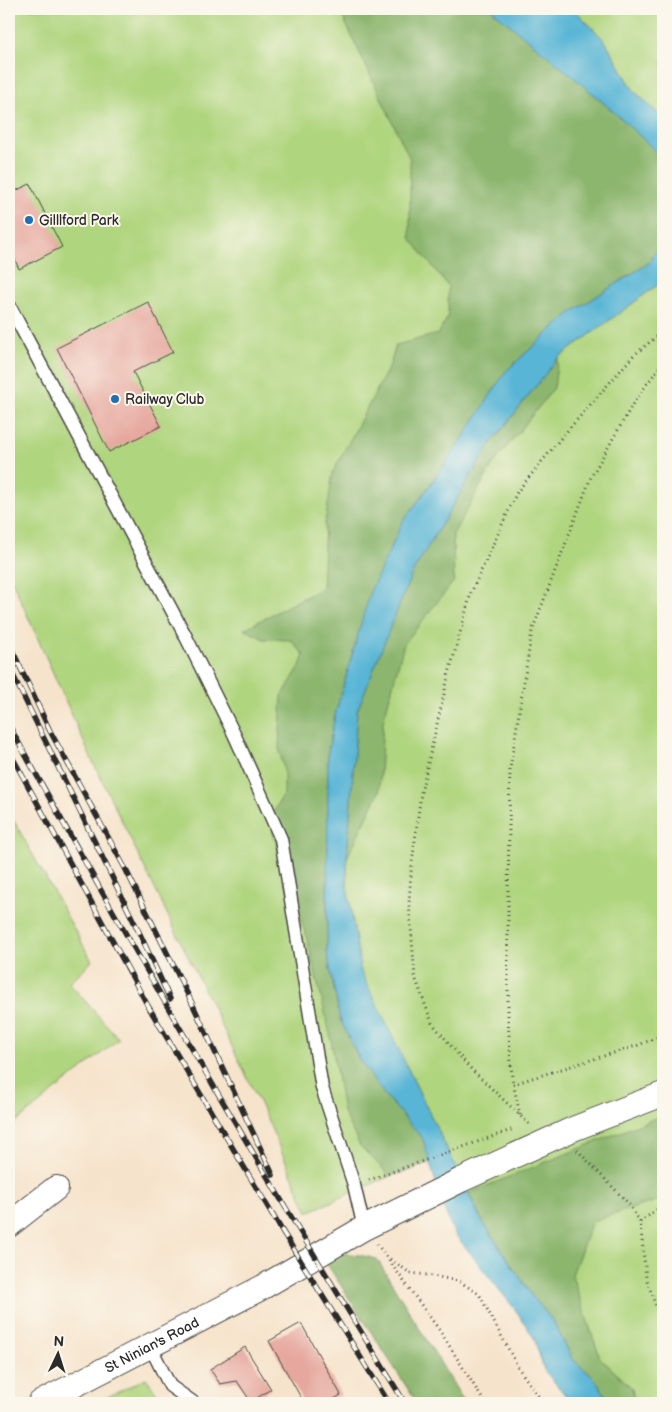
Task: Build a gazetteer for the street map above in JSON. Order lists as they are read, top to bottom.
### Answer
{
  "streets": {
    "street": ["St Ninian's Road"]
  },
  "places": ["Gilllford Park", "Railway Club"],
  "north": "top"
}
